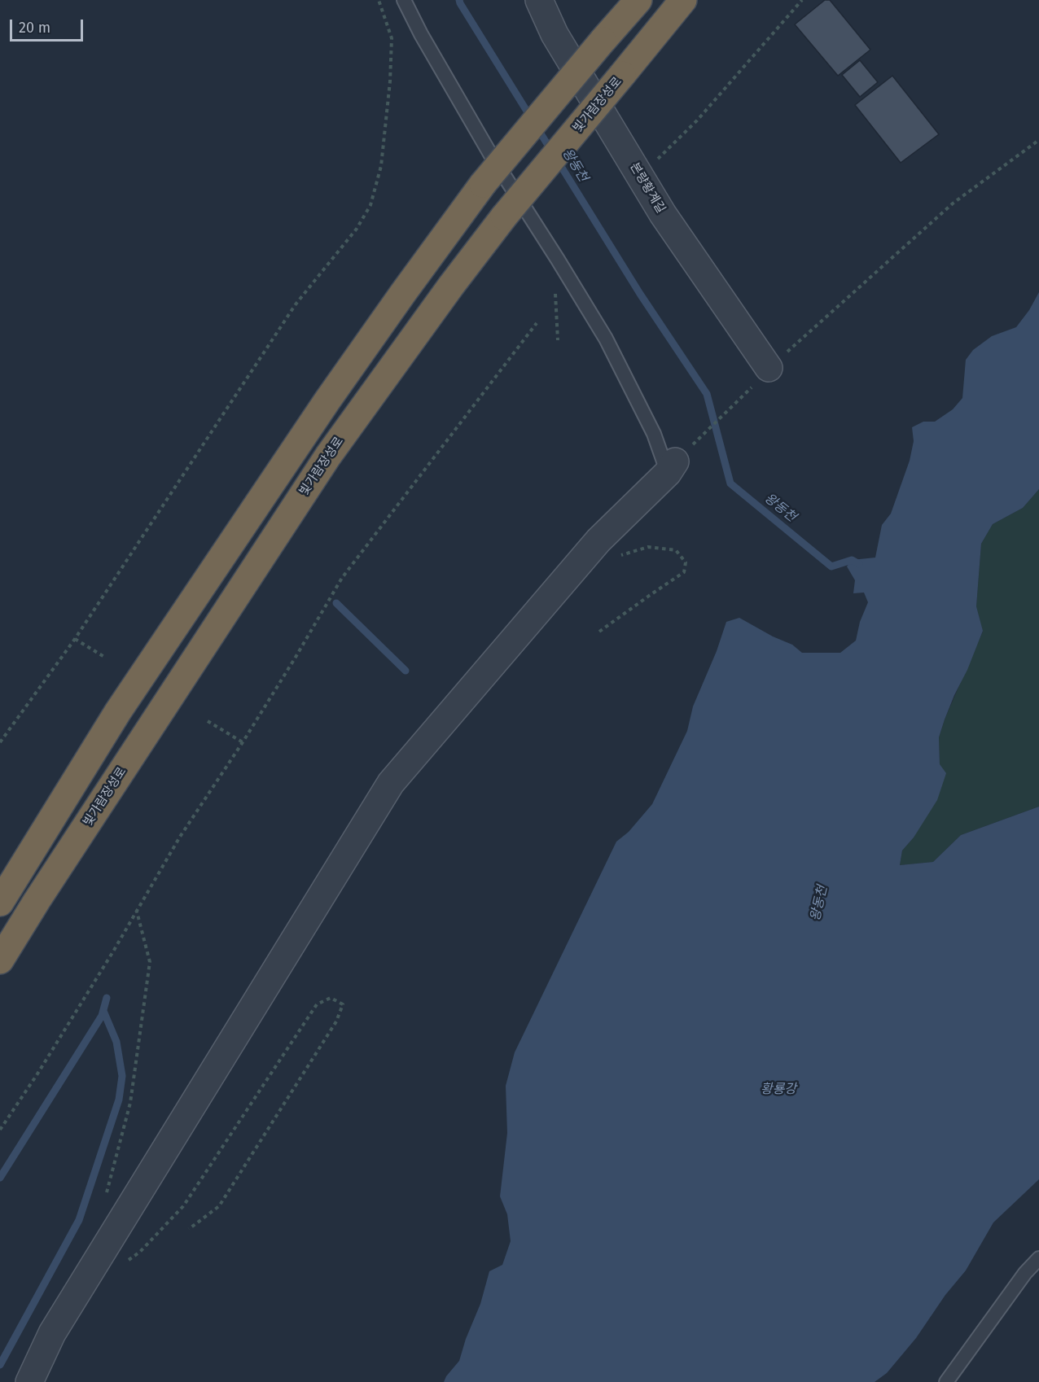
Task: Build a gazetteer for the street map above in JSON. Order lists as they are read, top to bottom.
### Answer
{
  "streets": {
    "highway": ["빛가람장성로"],
    "street": ["본량황계길"]
  },
  "water": ["왕동천", "황룡강"],
  "scale_bar": "20 m"
}
